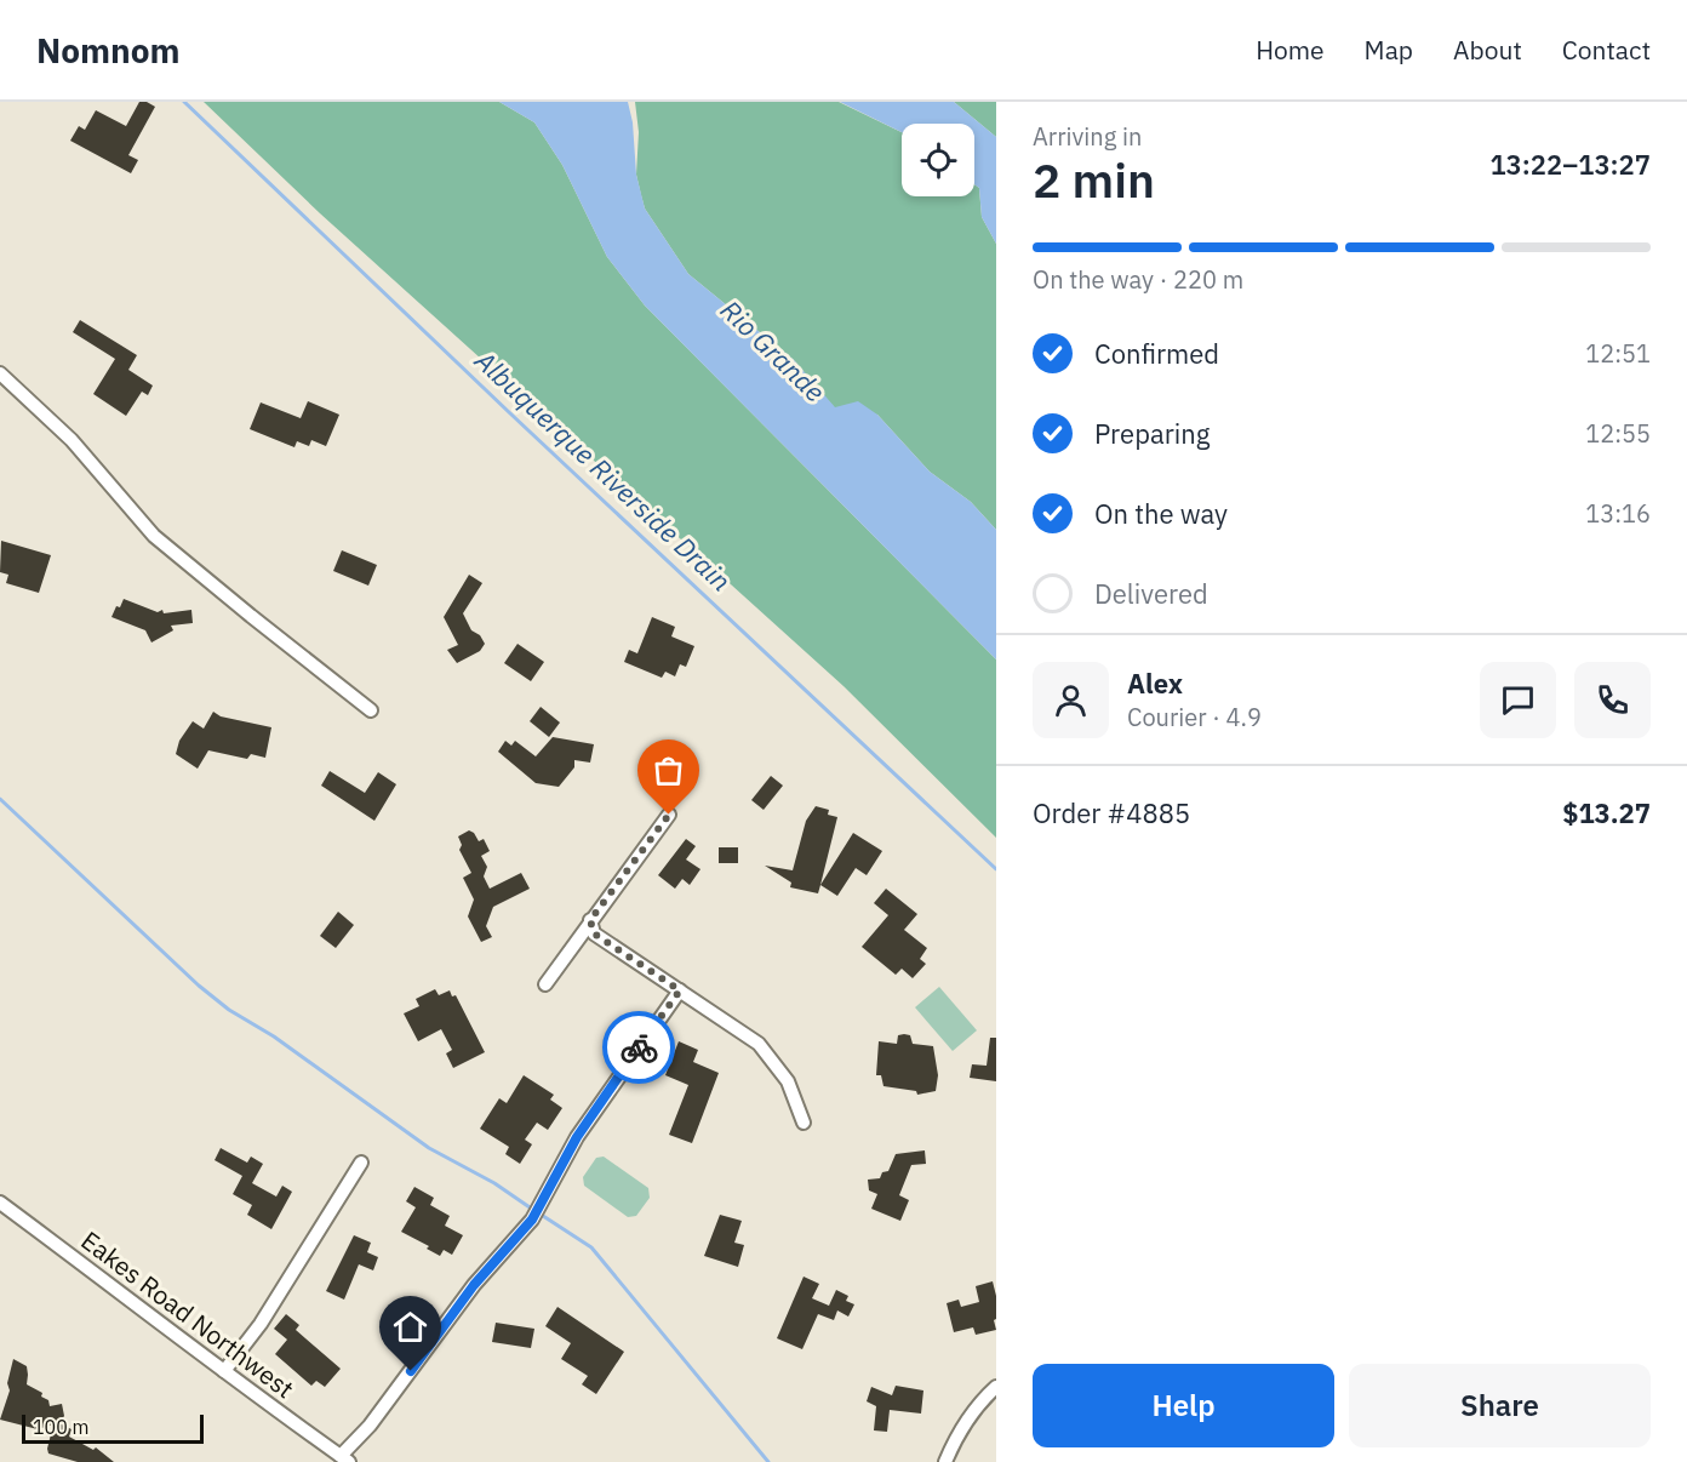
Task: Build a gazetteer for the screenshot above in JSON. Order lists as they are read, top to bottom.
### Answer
{
  "streets": {
    "street": ["Eakes Road Northwest"]
  },
  "water": ["Rio Grande", "Albuquerque Riverside Drain"],
  "scale_bar": "100 m",
  "page": {
    "header": "Nomnom",
    "nav": [
      "Home",
      "Map",
      "About",
      "Contact"
    ],
    "heading": ["2 min", "Arriving in", "13:22–13:27"],
    "panel": [
      "Alex",
      "Courier · 4.9",
      "Order #4885",
      "$13.27"
    ],
    "bar": "On the way · 220 m",
    "list": [
      ["Confirmed", "12:51"],
      ["Preparing", "12:55"],
      ["On the way", "13:16"],
      "Delivered"
    ],
    "buttons": ["Help", "Share"],
    "scale": "100 m"
  }
}
